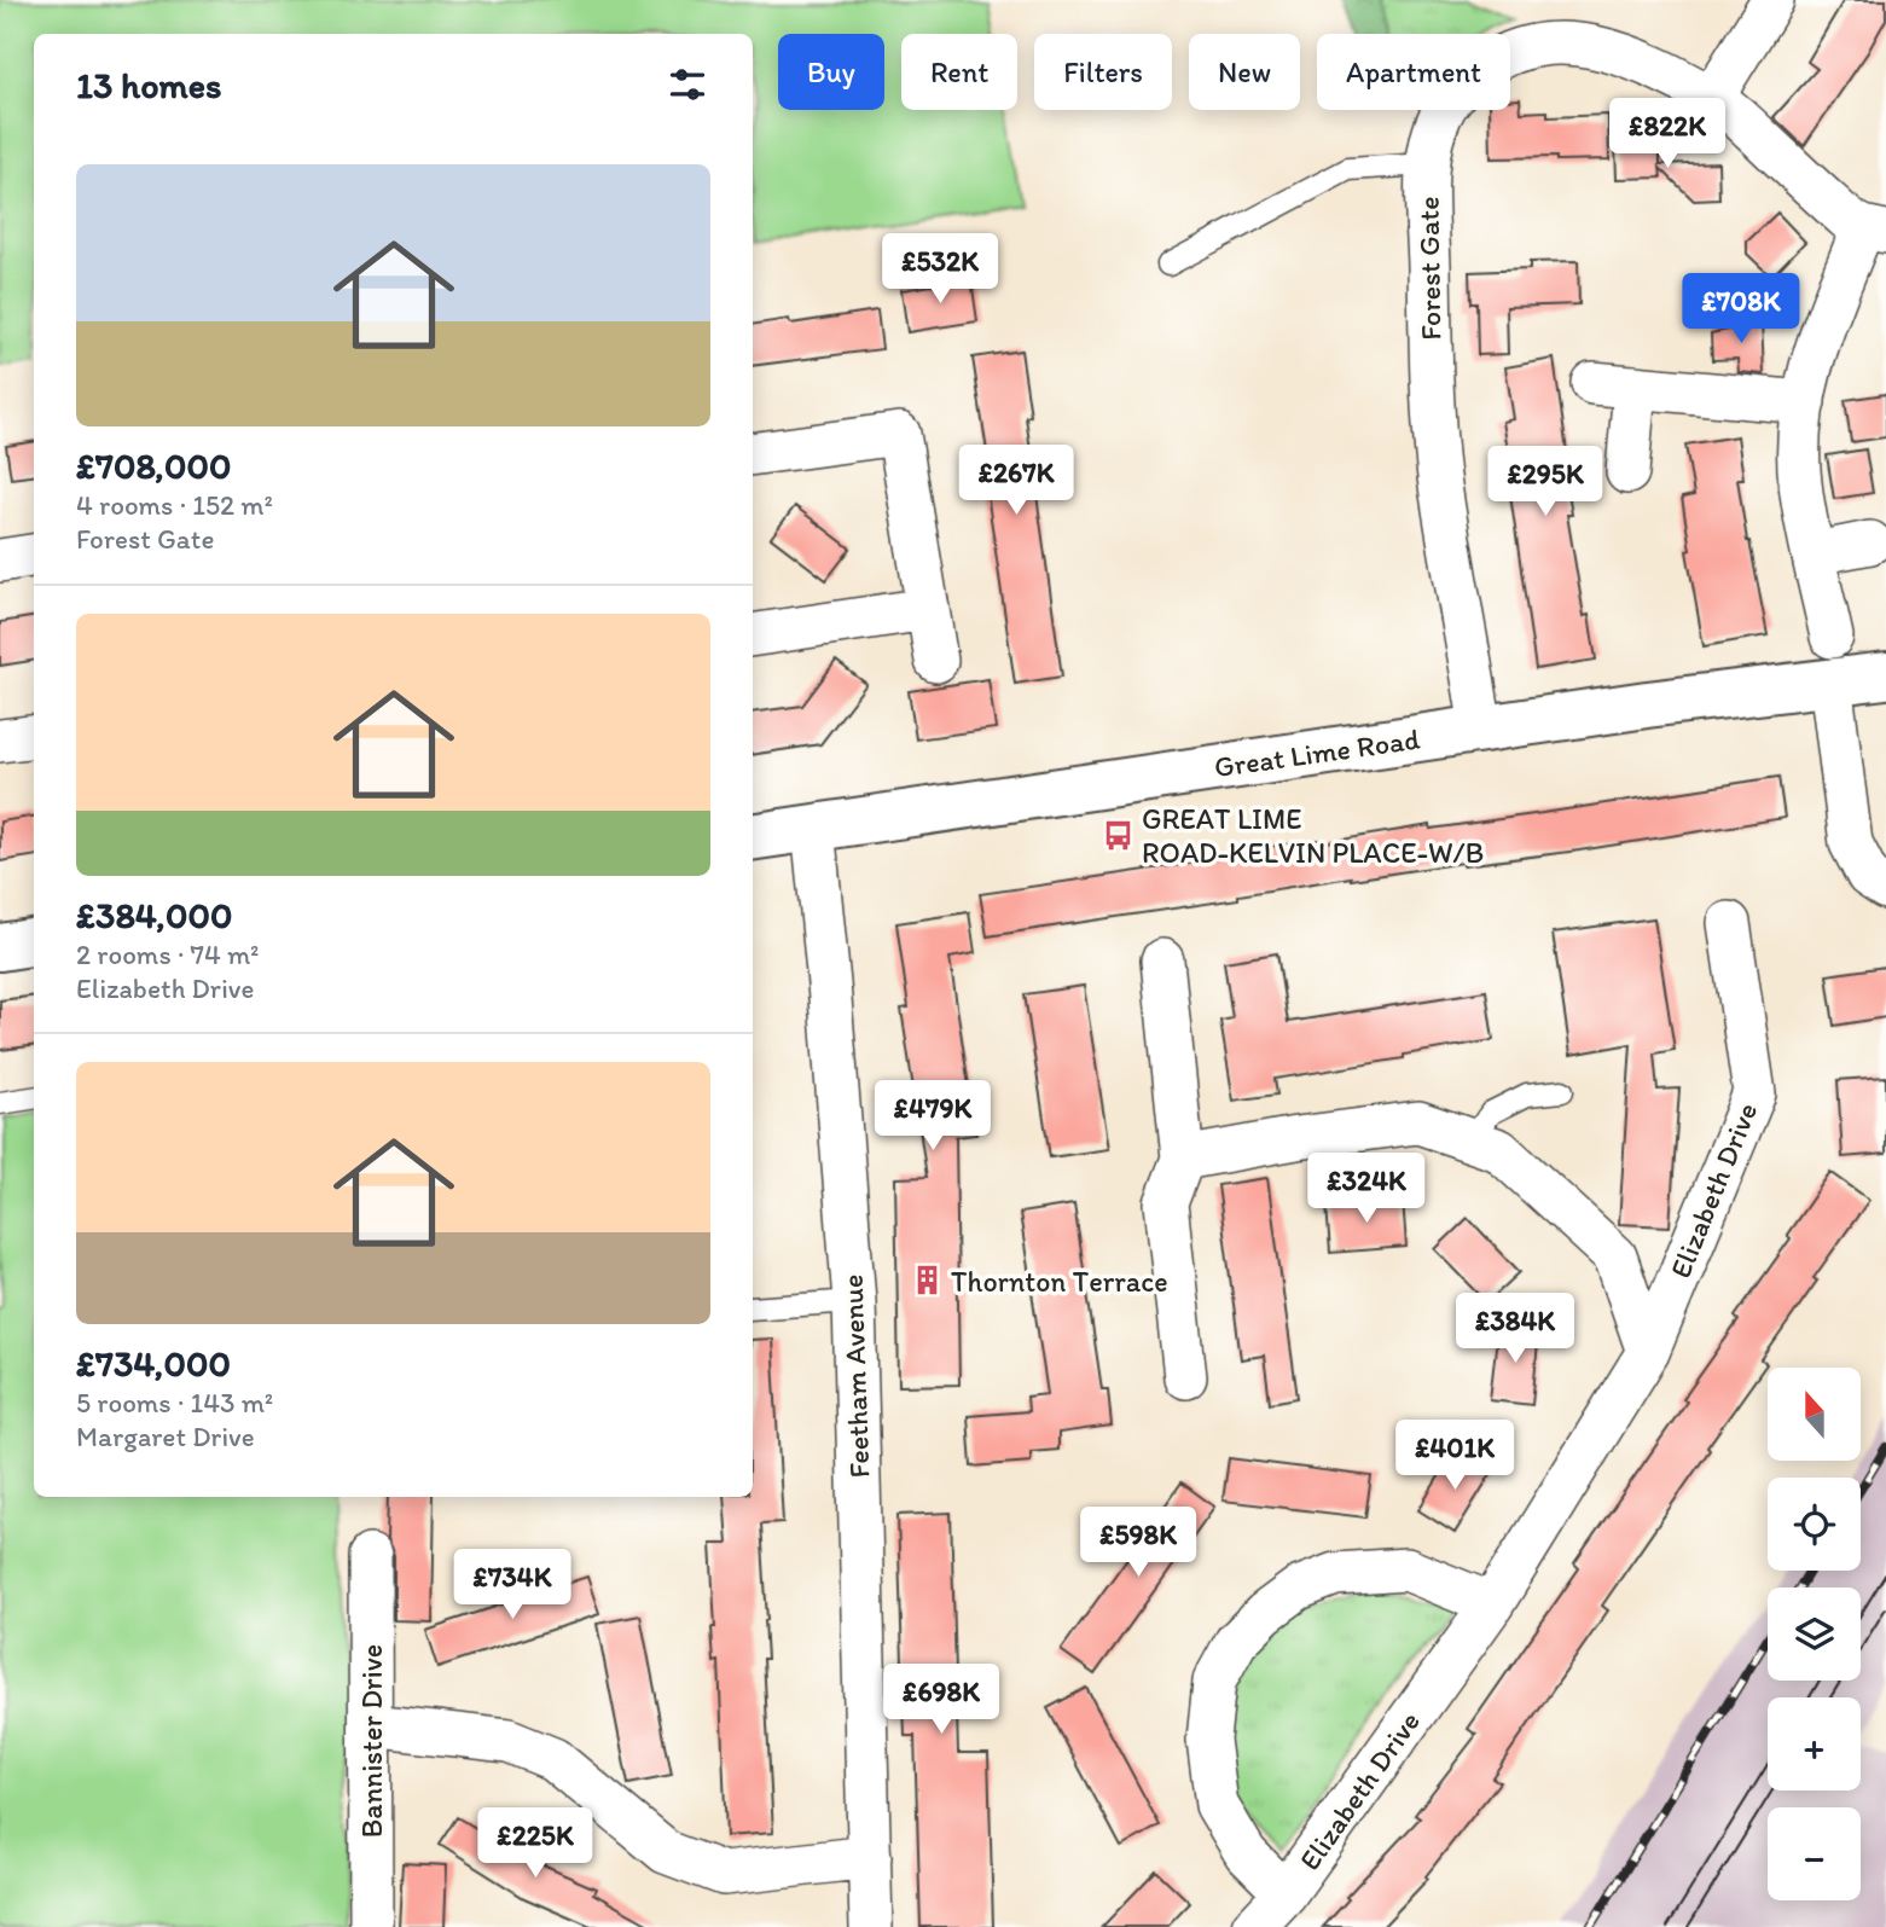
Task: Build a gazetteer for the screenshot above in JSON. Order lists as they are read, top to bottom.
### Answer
{
  "streets": {
    "main road": ["Great Lime Road"],
    "street": [
      "Forest Gate",
      "Elizabeth Drive",
      "Feetham Avenue",
      "Bannister Drive"
    ]
  },
  "crossings": [
    ["Forest Gate", "Great Lime Road"],
    ["Great Lime Road", "Feetham Avenue"]
  ],
  "places": {
    "bus stop": ["GREAT LIME ROAD-KELVIN PLACE-W/B"],
    "building": ["Thornton Terrace"]
  },
  "north": "top",
  "page": {
    "chip": [
      "Buy",
      "Rent",
      "Filters",
      "New",
      "Apartment"
    ],
    "heading": "13 homes",
    "price": [
      "£822K",
      "£532K",
      "£708K",
      "£267K",
      "£295K",
      "£479K",
      "£324K",
      "£384K",
      "£401K",
      "£598K",
      "£734K",
      "£698K",
      "£225K"
    ],
    "list": [
      {
        "name": "£708,000",
        "note": "4 rooms · 152 m² · Forest Gate"
      },
      {
        "name": "£384,000",
        "note": "2 rooms · 74 m² · Elizabeth Drive"
      },
      {
        "name": "£734,000",
        "note": "5 rooms · 143 m² · Margaret Drive"
      }
    ],
    "map_buttons": ["+", "−"]
  }
}
